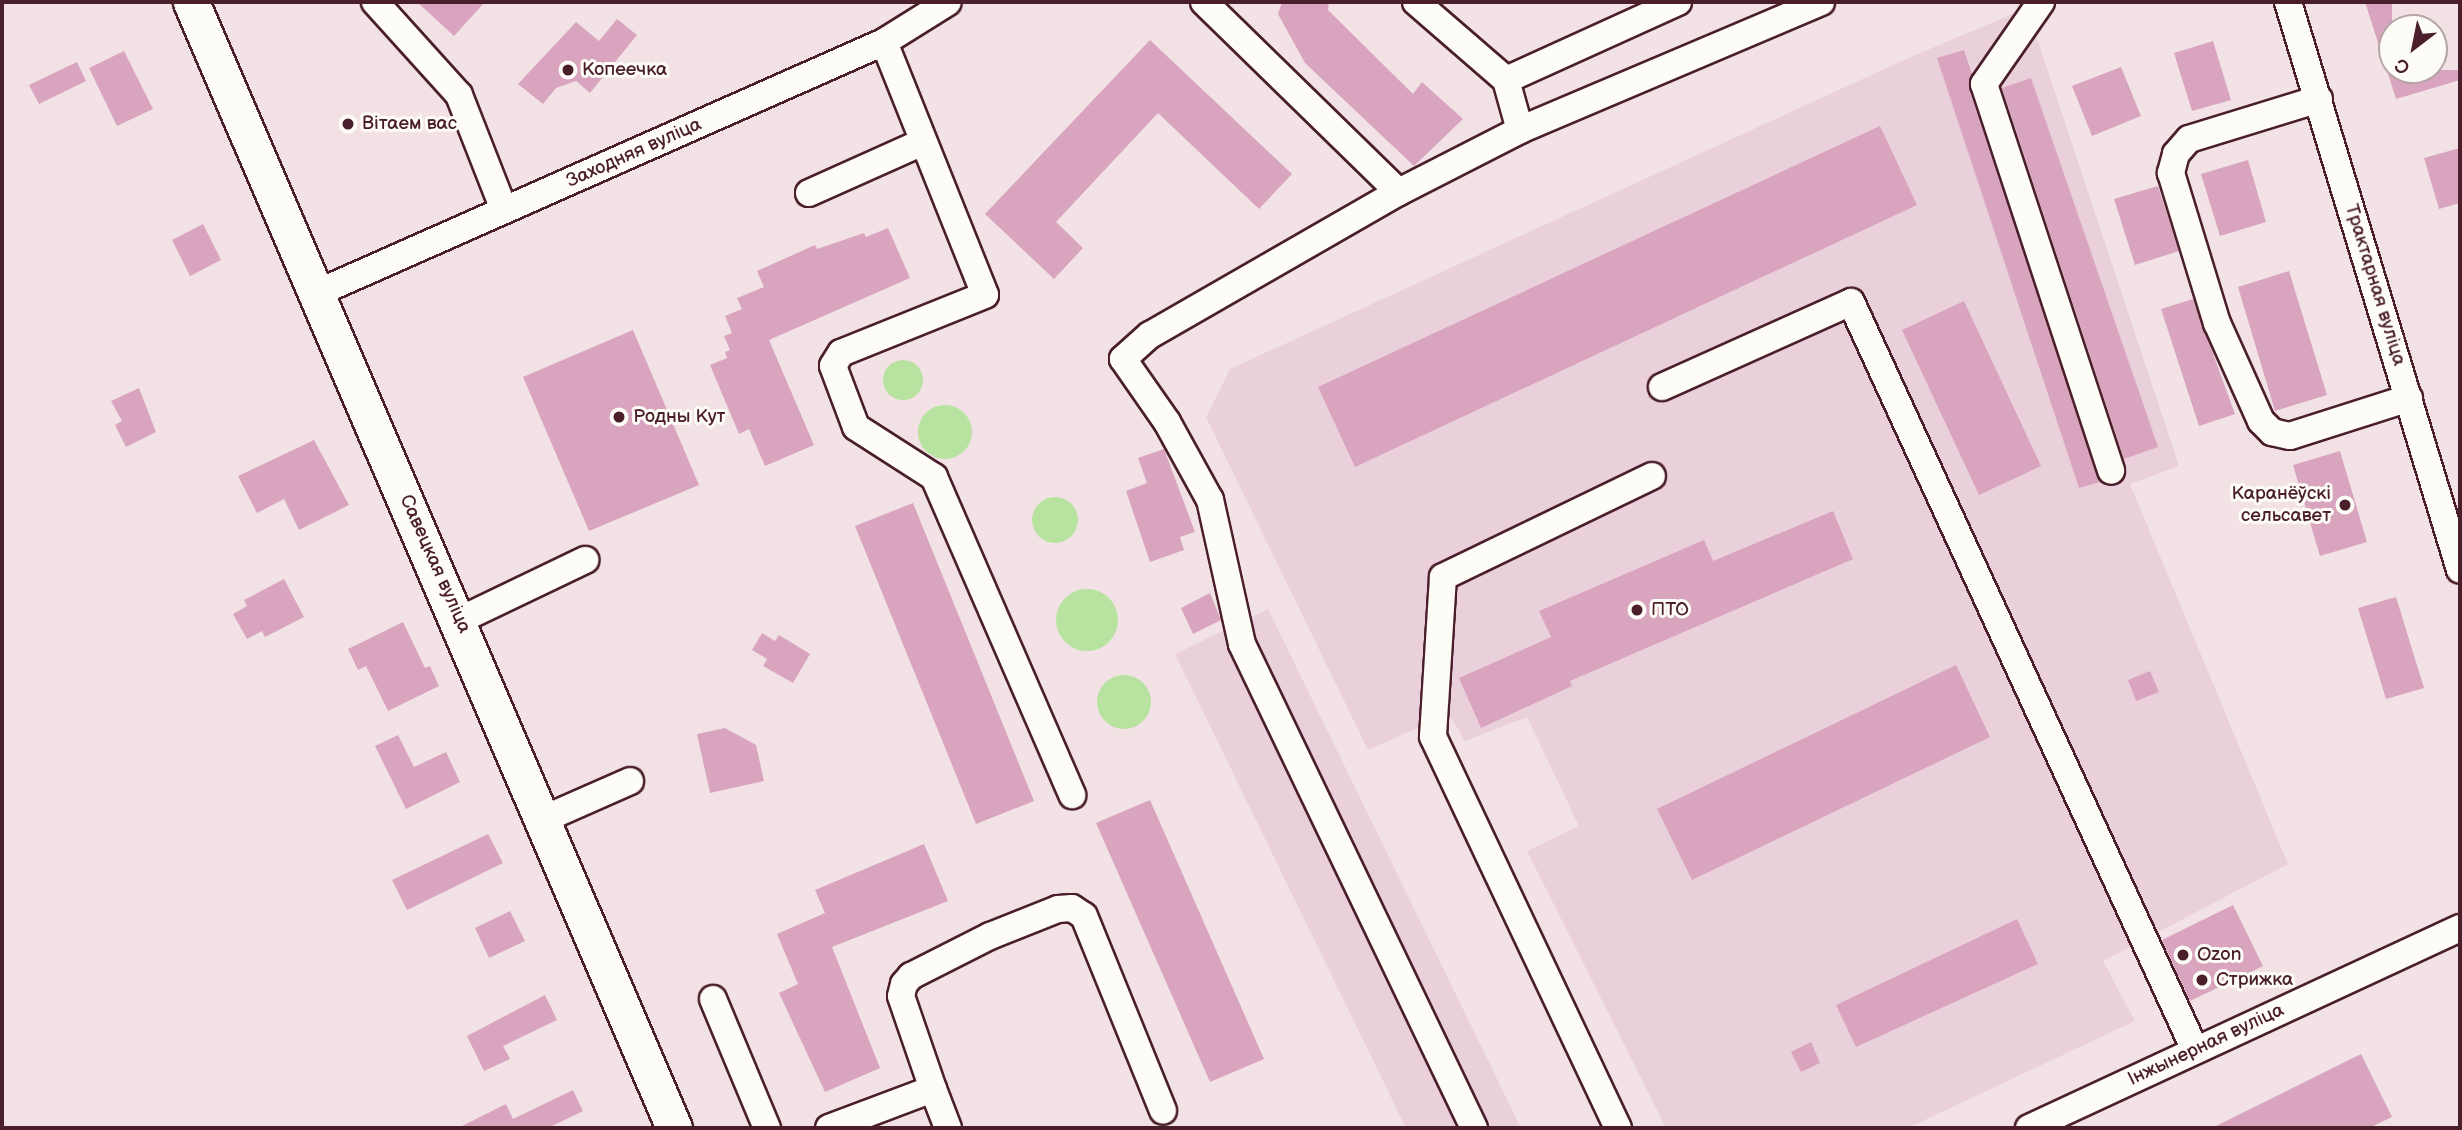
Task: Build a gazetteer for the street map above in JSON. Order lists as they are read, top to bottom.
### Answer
{
  "streets": {
    "main road": ["Савецкая вуліца"],
    "street": ["Заходняя вуліца", "Трактарная вуліца", "Інжынерная вуліца"]
  },
  "crossings": [
    ["Заходняя вуліца", "Савецкая вуліца"]
  ],
  "places": [
    "Копеечка",
    "Вітаем вас",
    "Родны Кут",
    "Каранёўскі сельсавет",
    "ПТО",
    "Ozon",
    "Стрижка"
  ],
  "north": "bottom left"
}
